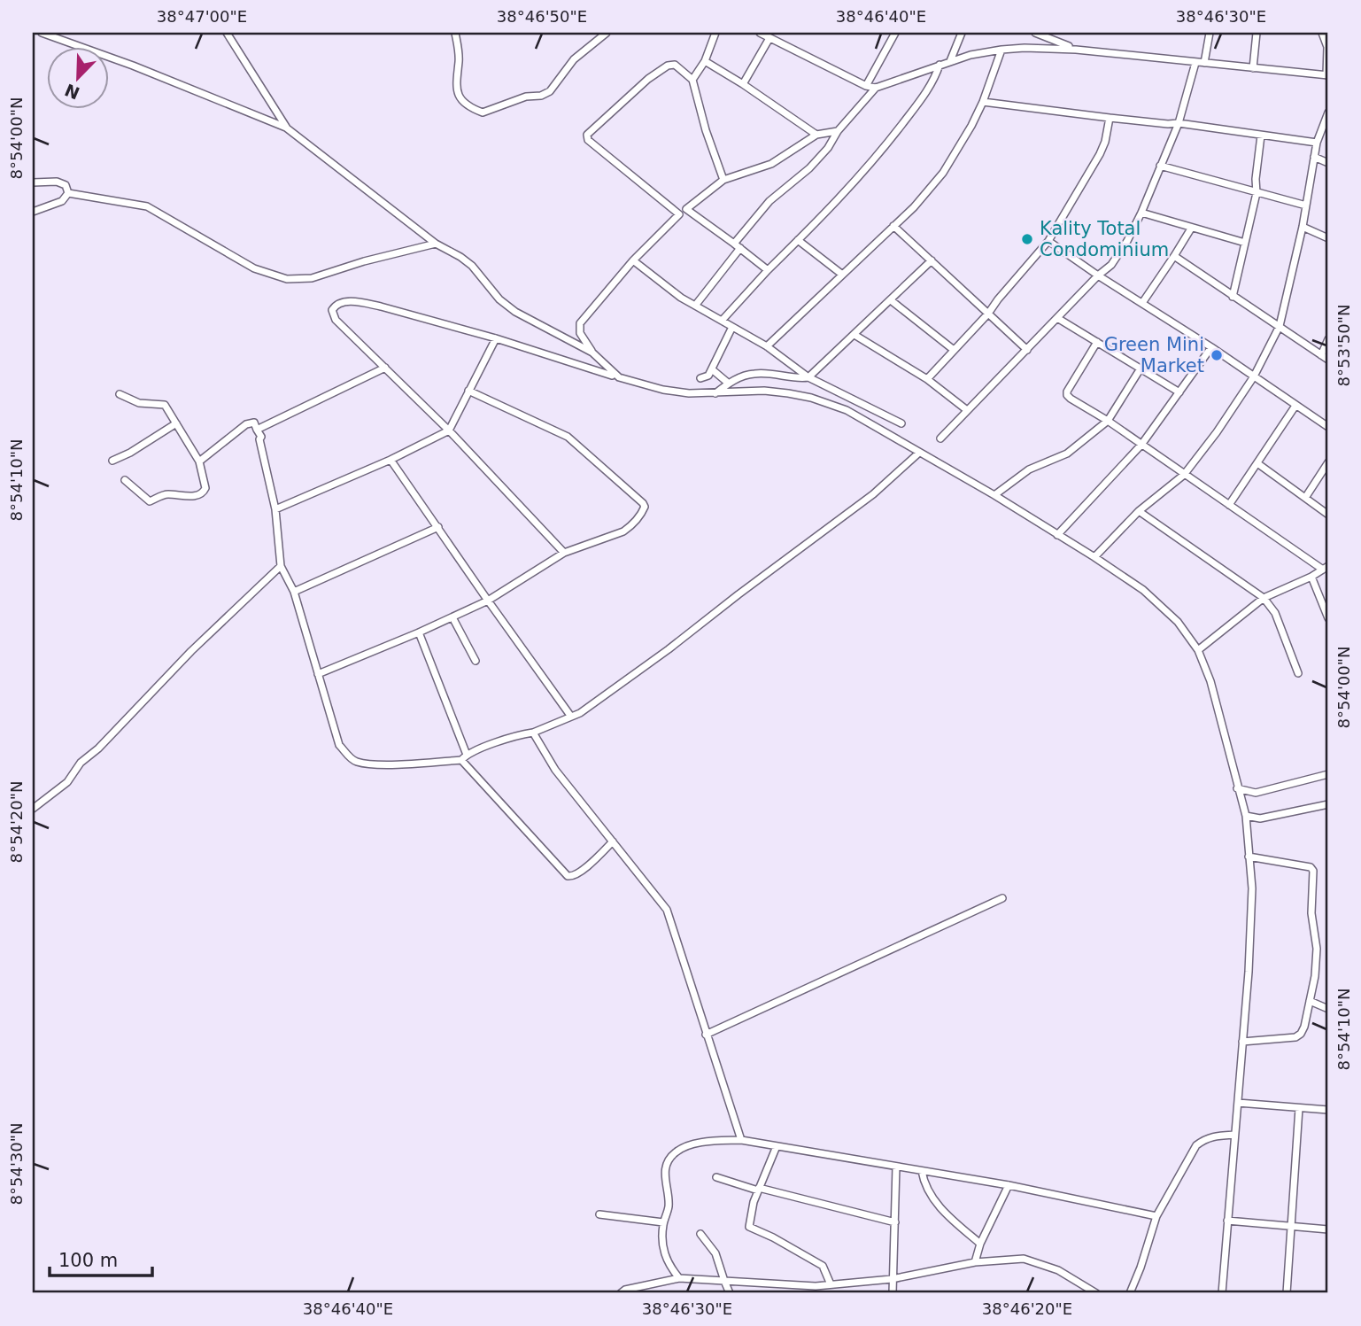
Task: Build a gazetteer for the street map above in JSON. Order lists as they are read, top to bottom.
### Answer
{
  "places": ["Kality Total Condominium", "Green Mini Market"],
  "scale_bar": "100 m",
  "north": "bottom left",
  "coordinates": [
    "38°47'00\"E",
    "38°46'50\"E",
    "38°46'40\"E",
    "38°46'30\"E",
    "8°54'00\"N",
    "8°53'50\"N",
    "8°54'10\"N",
    "8°54'20\"N",
    "8°54'30\"N",
    "38°46'20\"E"
  ]
}
